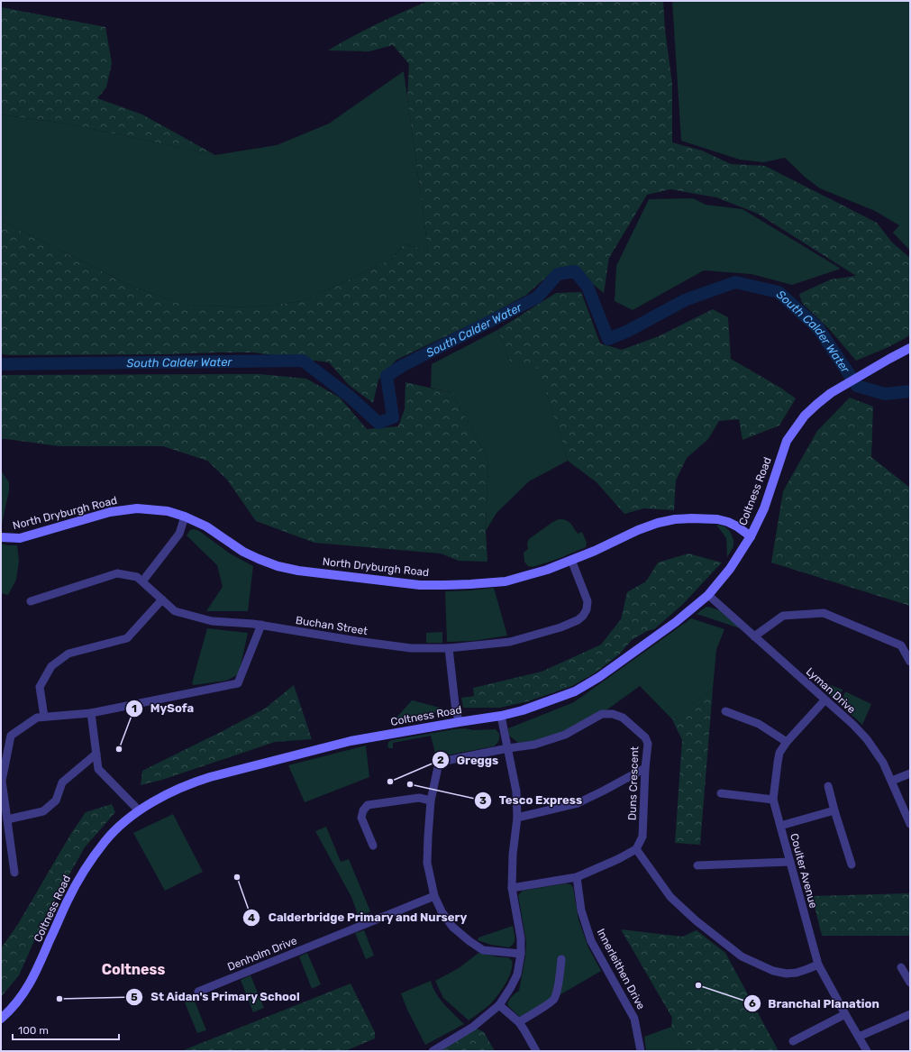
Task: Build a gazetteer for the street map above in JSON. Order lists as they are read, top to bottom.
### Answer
{
  "streets": {
    "street": [
      "Coltness Road",
      "North Dryburgh Road",
      "Buchan Street",
      "Lyman Drive",
      "Duns Crescent",
      "Coulter Avenue",
      "Denholm Drive",
      "Innerleithen Drive"
    ]
  },
  "crossings": [
    ["Coltness Road", "North Dryburgh Road"],
    ["Coltness Road", "Lyman Drive"],
    ["North Dryburgh Road", "Buchan Street"],
    ["Lyman Drive", "Coulter Avenue"],
    ["Duns Crescent", "Denholm Drive"]
  ],
  "districts": ["Coltness"],
  "water": ["South Calder Water"],
  "places": [
    "MySofa",
    "Greggs",
    "Tesco Express",
    "Calderbridge Primary and Nursery",
    "Branchal Planation",
    "St Aidan's Primary School"
  ],
  "scale_bar": "100 m"
}
